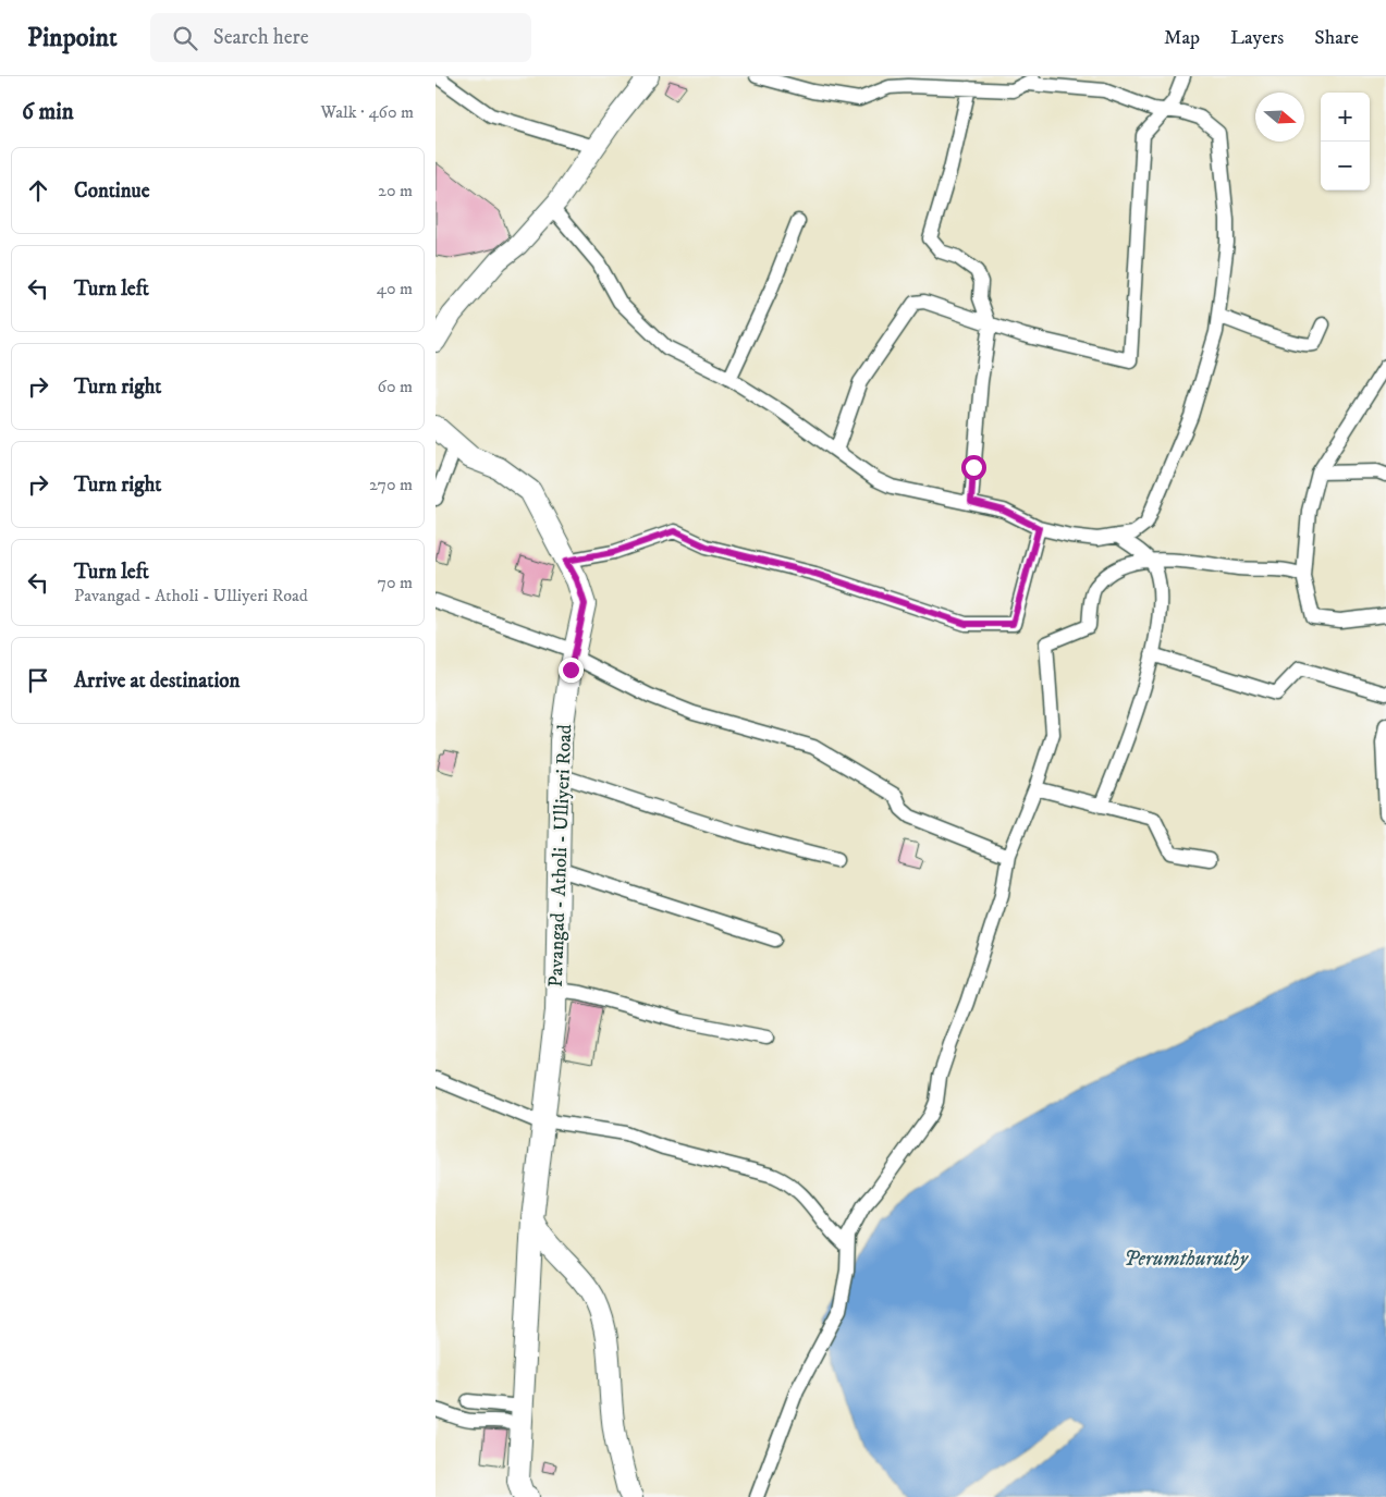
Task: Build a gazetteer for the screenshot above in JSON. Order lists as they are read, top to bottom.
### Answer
{
  "streets": {
    "main road": ["Pavangad - Atholi - Ulliyeri Road"]
  },
  "water": ["Perumthuruthy"],
  "north": "right",
  "page": {
    "header": "Pinpoint",
    "search": "Search here",
    "nav": ["Map", "Layers", "Share"],
    "heading": ["6 min", "Walk · 460 m"],
    "map_buttons": ["+", "−"],
    "list": [
      ["Continue", "20 m"],
      ["Turn left", "40 m"],
      ["Turn right", "60 m"],
      ["Turn right", "270 m"],
      ["Turn left", "Pavangad - Atholi - Ulliyeri Road", "70 m"],
      "Arrive at destination"
    ]
  }
}
